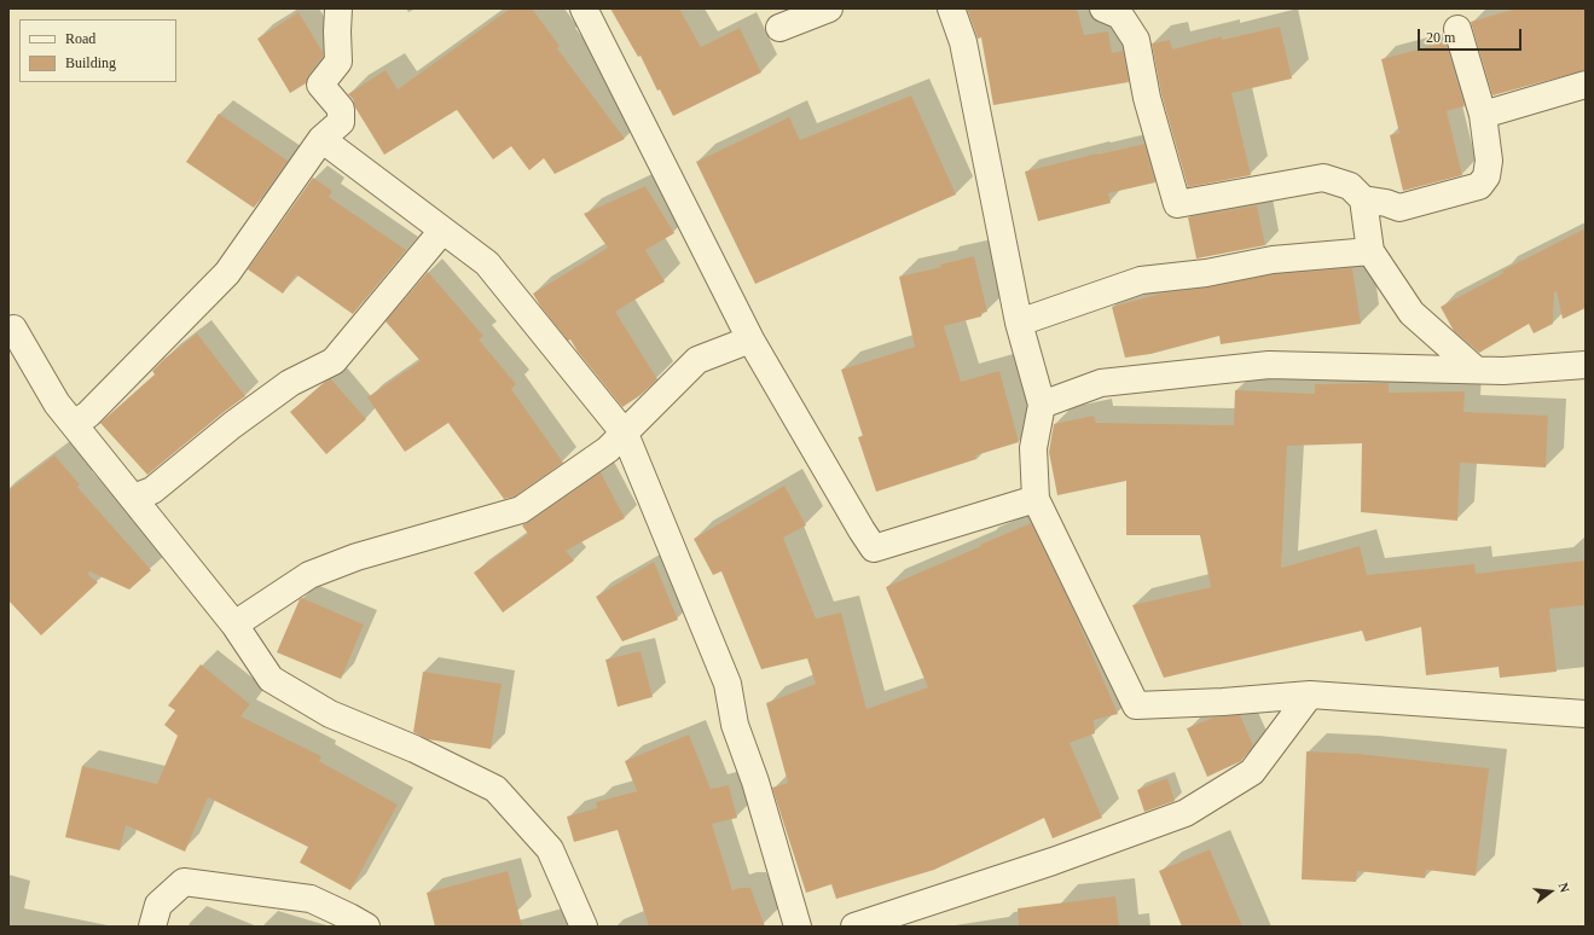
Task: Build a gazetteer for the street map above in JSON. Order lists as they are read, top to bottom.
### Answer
{
  "legend": ["Road", "Building"],
  "scale_bar": "20 m",
  "north": "right"
}
